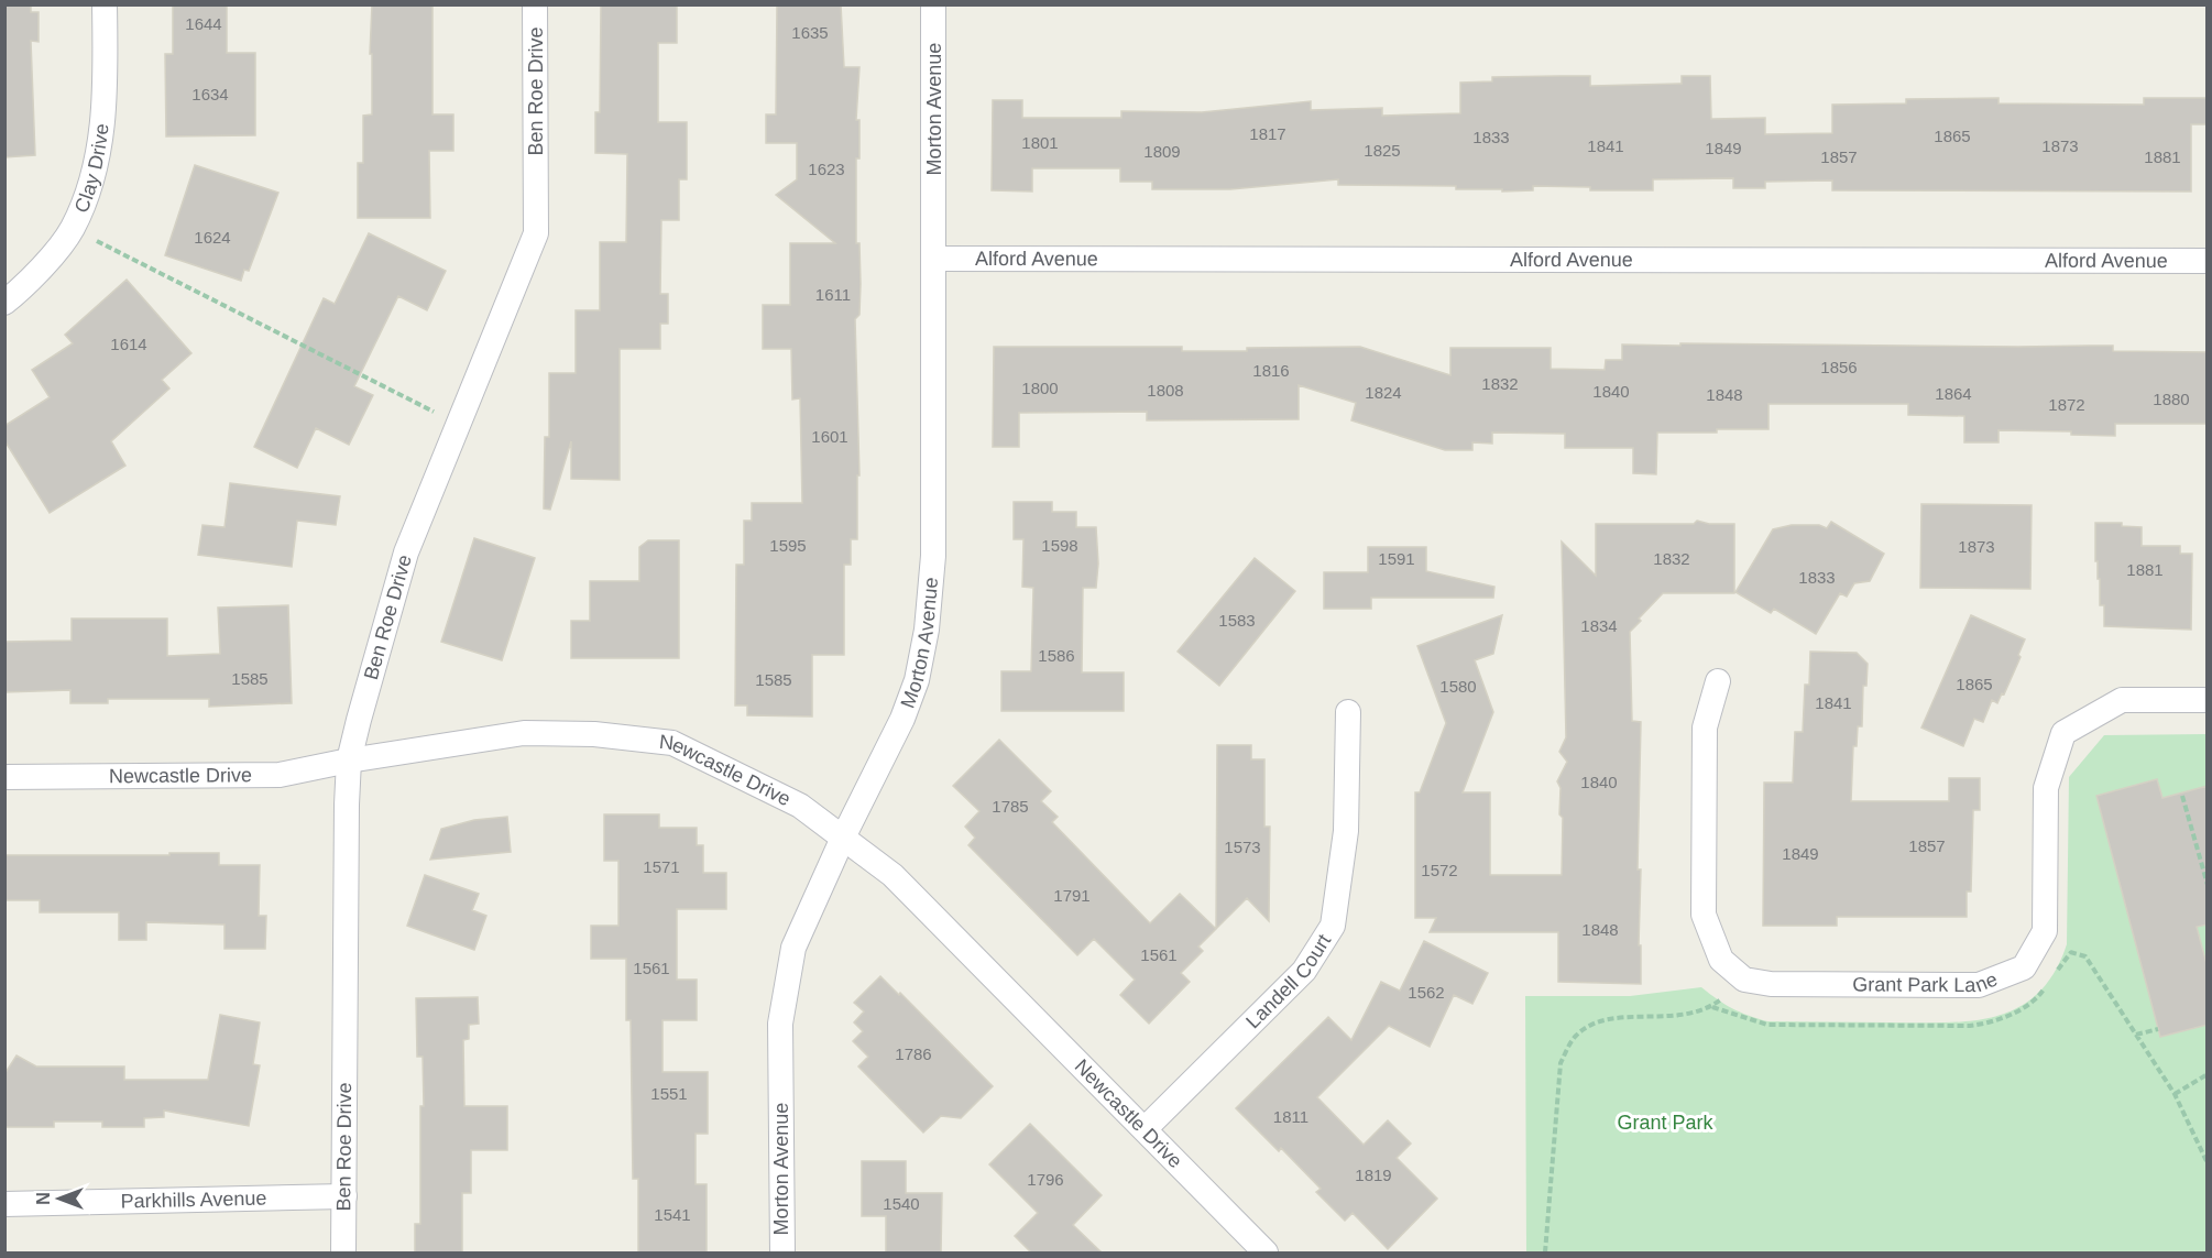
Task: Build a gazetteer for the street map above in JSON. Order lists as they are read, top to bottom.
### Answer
{
  "streets": {
    "street": [
      "Ben Roe Drive",
      "Morton Avenue",
      "Clay Drive",
      "Alford Avenue",
      "Newcastle Drive",
      "Landell Court",
      "Grant Park Lane",
      "Parkhills Avenue"
    ]
  },
  "crossings": [
    ["Ben Roe Drive", "Newcastle Drive"],
    ["Ben Roe Drive", "Parkhills Avenue"],
    ["Morton Avenue", "Alford Avenue"],
    ["Morton Avenue", "Newcastle Drive"],
    ["Newcastle Drive", "Landell Court"]
  ],
  "parks": ["Grant Park"],
  "house_numbers": [
    "1644",
    "1635",
    "1634",
    "1817",
    "1865",
    "1833",
    "1801",
    "1841",
    "1873",
    "1849",
    "1825",
    "1809",
    "1857",
    "1881",
    "1623",
    "1624",
    "1611",
    "1614",
    "1856",
    "1816",
    "1832",
    "1800",
    "1808",
    "1840",
    "1824",
    "1864",
    "1848",
    "1880",
    "1872",
    "1601",
    "1595",
    "1598",
    "1873",
    "1591",
    "1832",
    "1881",
    "1833",
    "1583",
    "1834",
    "1586",
    "1585",
    "1585",
    "1865",
    "1580",
    "1841",
    "1840",
    "1785",
    "1857",
    "1573",
    "1849",
    "1571",
    "1572",
    "1791",
    "1848",
    "1561",
    "1561",
    "1562",
    "1786",
    "1551",
    "1811",
    "1819",
    "1796",
    "1540",
    "1541"
  ],
  "north": "left"
}
